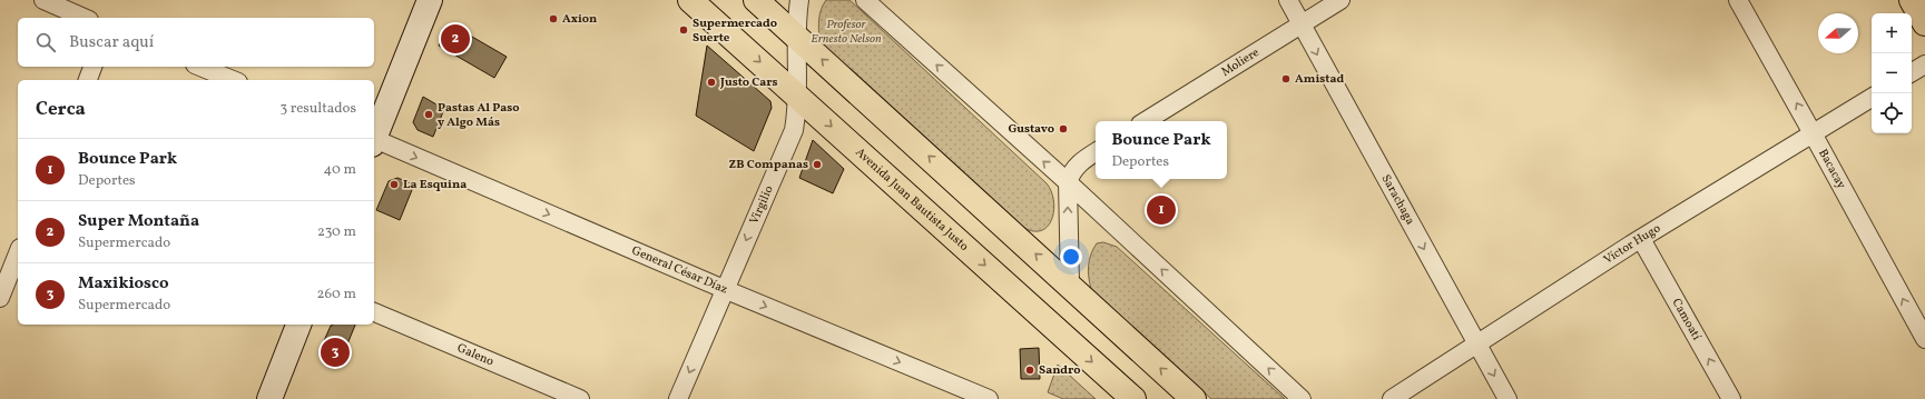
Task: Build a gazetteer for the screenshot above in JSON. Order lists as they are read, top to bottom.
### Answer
{
  "streets": {
    "main road": ["Avenida Juan Bautista Justo"],
    "street": [
      "Moliere",
      "Bacacay",
      "Sarachaga",
      "Virgilio",
      "Víctor Hugo",
      "General César Díaz",
      "Camoatí",
      "Galeno"
    ]
  },
  "crossings": [
    ["Moliere", "Sarachaga"],
    ["Bacacay", "Víctor Hugo"],
    ["Avenida Juan Bautista Justo", "Virgilio"],
    ["Sarachaga", "Víctor Hugo"],
    ["Virgilio", "General César Díaz"],
    ["Víctor Hugo", "Camoatí"]
  ],
  "one_way": [
    "Bacacay",
    "Sarachaga",
    "Virgilio",
    "General César Díaz",
    "Camoatí"
  ],
  "parks": ["Profesor Ernesto Nelson"],
  "places": [
    "Axion",
    "Supermercado Suerte",
    "Amistad",
    "Justo Cars",
    "Pastas Al Paso y Algo Más",
    "Gustavo",
    "ZB Companas",
    "La Esquina",
    "Sandro"
  ],
  "north": "left",
  "page": {
    "map_buttons": ["+", "−"],
    "search": "Buscar aquí",
    "pins": ["2", "1", "3"],
    "heading": ["Cerca", "3 resultados"],
    "popup": ["Bounce Park", "Deportes"],
    "list": [
      {
        "mark": "1",
        "name": "Bounce Park",
        "note": "Deportes",
        "value": "40 m"
      },
      {
        "mark": "2",
        "name": "Super Montaña",
        "note": "Supermercado",
        "value": "230 m"
      },
      {
        "mark": "3",
        "name": "Maxikiosco",
        "note": "Supermercado",
        "value": "260 m"
      }
    ]
  }
}
